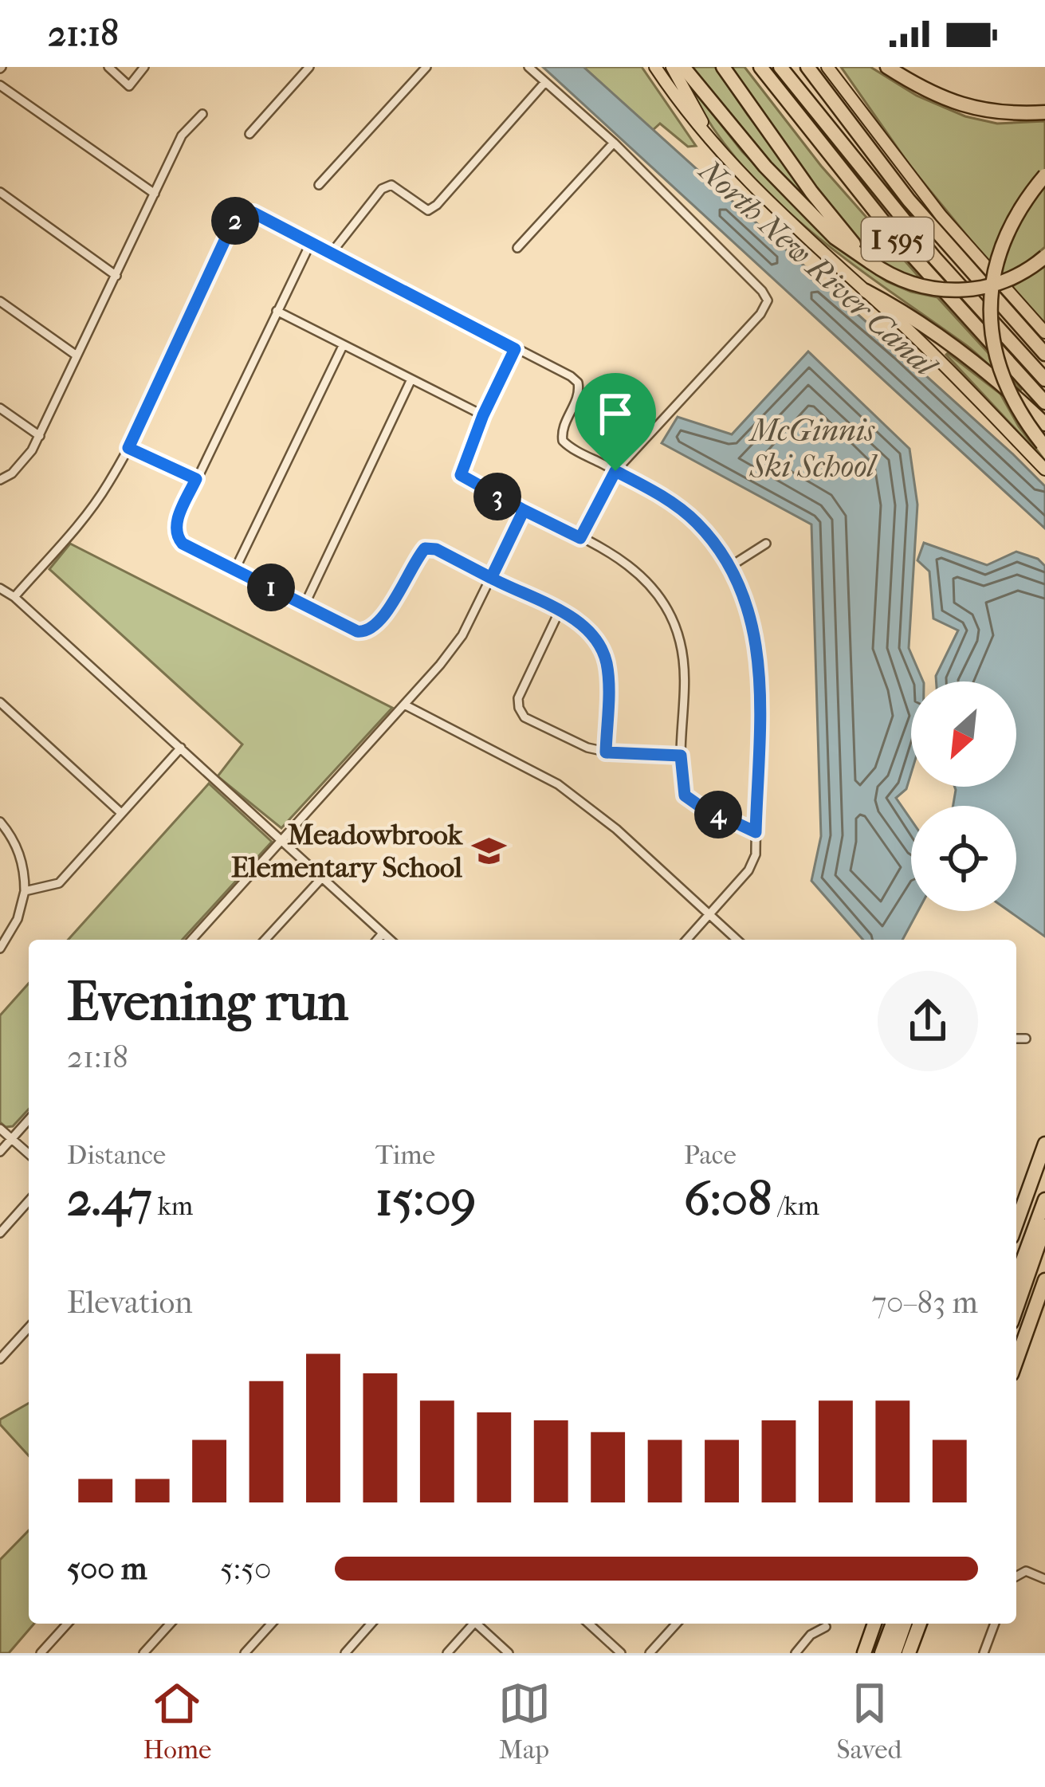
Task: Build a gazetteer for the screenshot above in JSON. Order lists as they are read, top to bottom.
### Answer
{
  "streets": {
    "highway": ["I 595"]
  },
  "water": ["North New River Canal", "McGinnis Ski School"],
  "places": {
    "school or university": ["Meadowbrook Elementary School"]
  },
  "north": "bottom left",
  "page": {
    "status": "21:18",
    "pins": [
      "2",
      "3",
      "1",
      "4"
    ],
    "heading": ["Evening run", "21:18"],
    "stats": [
      ["Distance", "2.47 km"],
      ["Time", "15:09"],
      ["Pace", "6:08 /km"]
    ],
    "chart": ["Elevation", "70–83 m"],
    "list": [
      {
        "name": "500 m",
        "note": "5:50"
      }
    ],
    "tabs": ["Home", "Map", "Saved"]
  }
}
